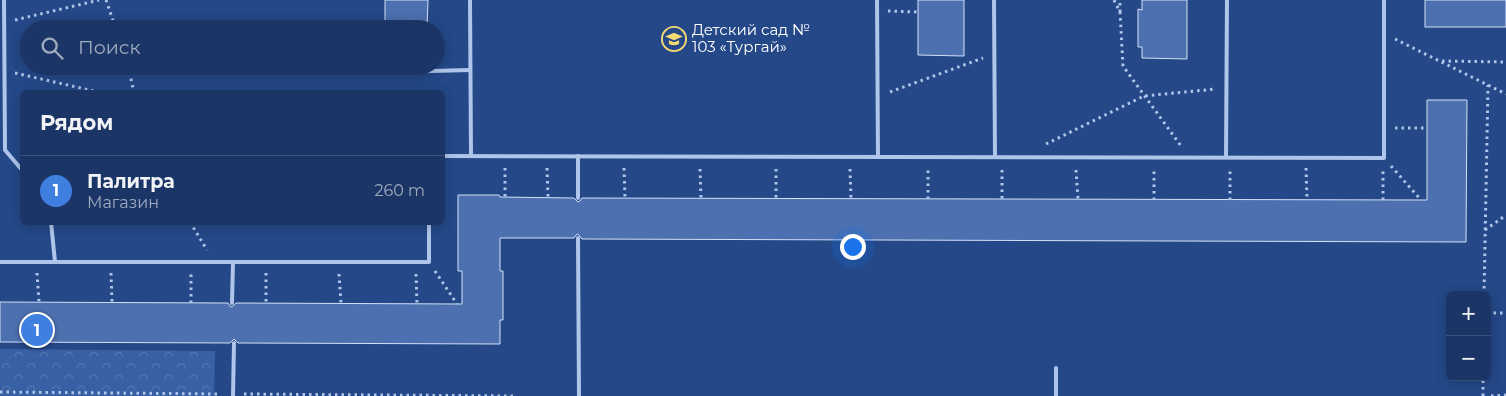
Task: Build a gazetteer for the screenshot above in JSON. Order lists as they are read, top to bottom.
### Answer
{
  "places": {
    "school or university": ["Детский сад № 103 «Тургай»"]
  },
  "page": {
    "search": "Поиск",
    "heading": "Рядом",
    "list": [
      {
        "mark": "1",
        "name": "Палитра",
        "note": "Магазин",
        "value": "260 m"
      }
    ],
    "map_buttons": ["+", "−"],
    "pins": "1"
  }
}
